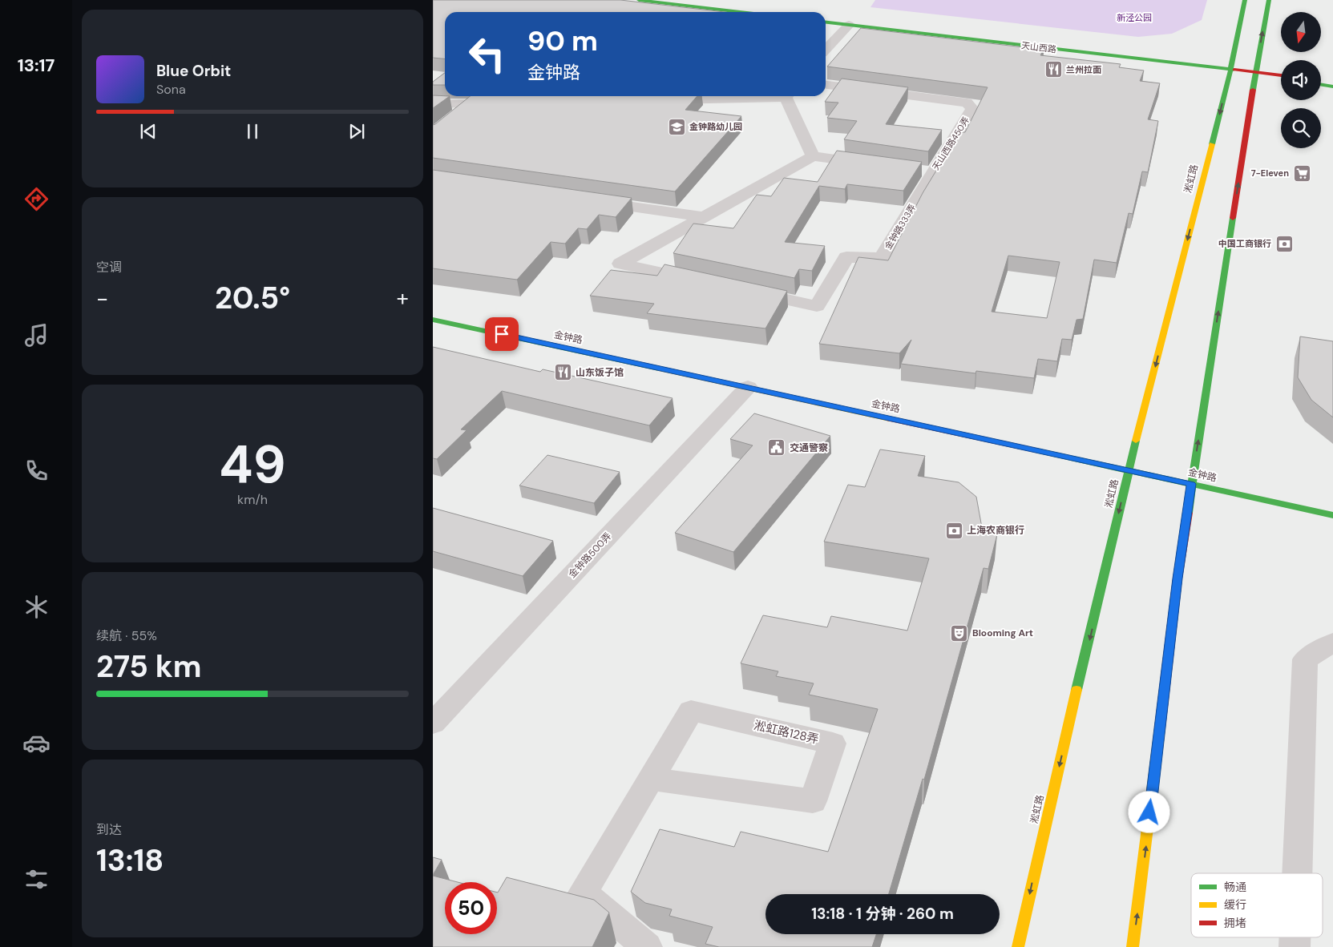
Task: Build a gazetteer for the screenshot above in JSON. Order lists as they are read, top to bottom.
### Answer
{
  "streets": {
    "main road": ["天山西路", "淞虹路", "金钟路"],
    "street": [
      "天山西路450弄",
      "金钟路333弄",
      "金钟路500弄",
      "淞虹路128弄"
    ]
  },
  "crossings": [
    ["天山西路", "淞虹路"],
    ["天山西路450弄", "金钟路333弄"],
    ["淞虹路", "金钟路"],
    ["金钟路", "金钟路500弄"]
  ],
  "parks": ["新泾公园"],
  "places": {
    "restaurant": ["兰州拉面", "山东饭子馆"],
    "school or university": ["金钟路幼儿园"],
    "supermarket": ["7-Eleven"],
    "bank": ["中国工商银行", "上海农商银行"],
    "public building": ["交通警察"],
    "theatre": ["Blooming Art"]
  },
  "legend": ["畅通", "缓行", "拥堵"],
  "north": "bottom",
  "page": {
    "tabs": "13:17",
    "turn": ["90 m", "金钟路"],
    "song": ["Blue Orbit", "Sona"],
    "tile": [
      "空调",
      ["49", "km/h"],
      ["续航 · 55%", "275 km"],
      ["到达", "13:18"]
    ],
    "heat": ["−", "20.5°", "+"],
    "limit": "50",
    "trip": "13:18 · 1 分钟 · 260 m"
  }
}
